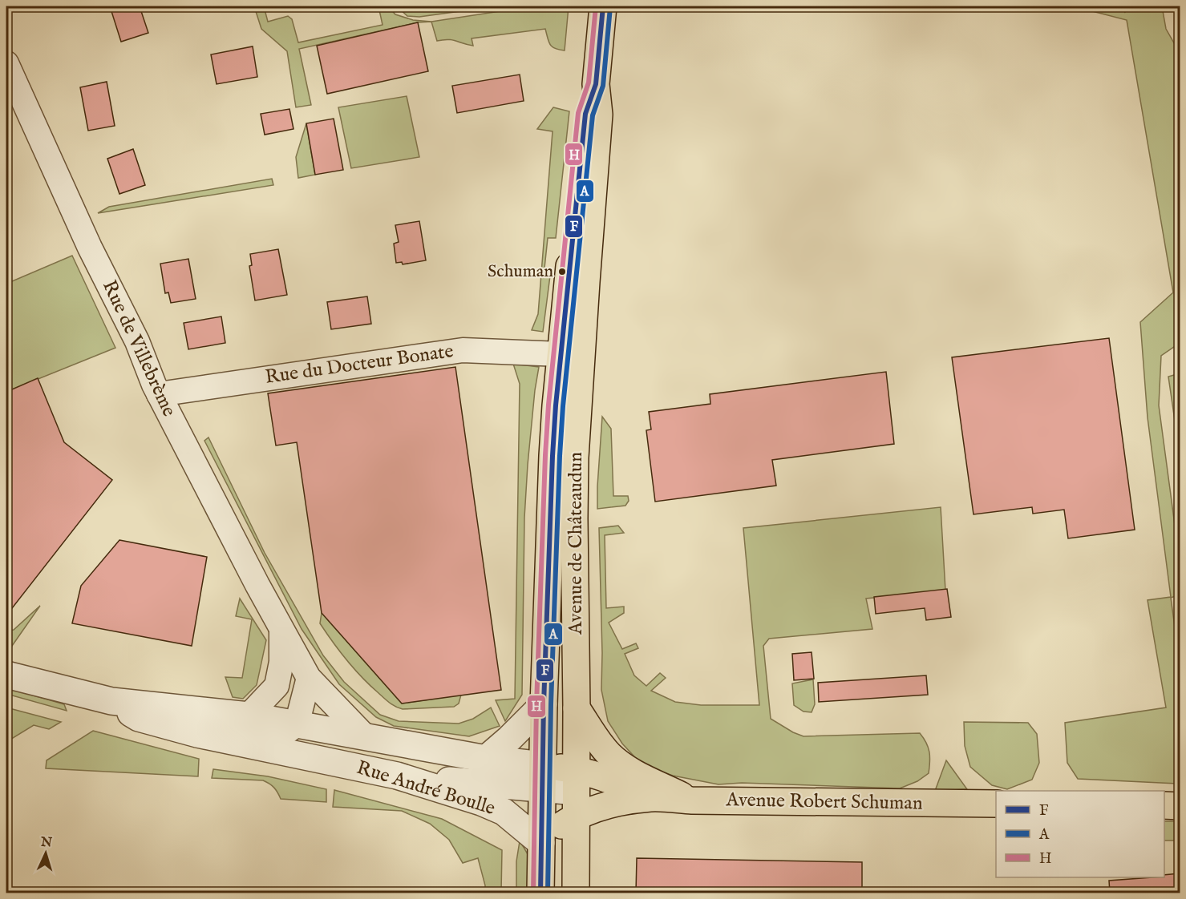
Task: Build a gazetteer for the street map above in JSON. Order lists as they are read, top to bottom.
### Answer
{
  "streets": {
    "main road": ["Avenue de Châteaudun", "Avenue Robert Schuman"],
    "street": ["Rue de Villebrème", "Rue du Docteur Bonate", "Rue André Boulle"]
  },
  "crossings": [
    ["Rue de Villebrème", "Rue du Docteur Bonate"],
    ["Rue de Villebrème", "Rue André Boulle"],
    ["Rue du Docteur Bonate", "Avenue de Châteaudun"],
    ["Avenue de Châteaudun", "Rue André Boulle"],
    ["Avenue de Châteaudun", "Avenue Robert Schuman"],
    ["Rue André Boulle", "Avenue Robert Schuman"]
  ],
  "places": ["Schuman"],
  "lines": ["transit line F", "transit line H", "transit line A"],
  "legend": ["F", "A", "H"],
  "north": "top"
}
